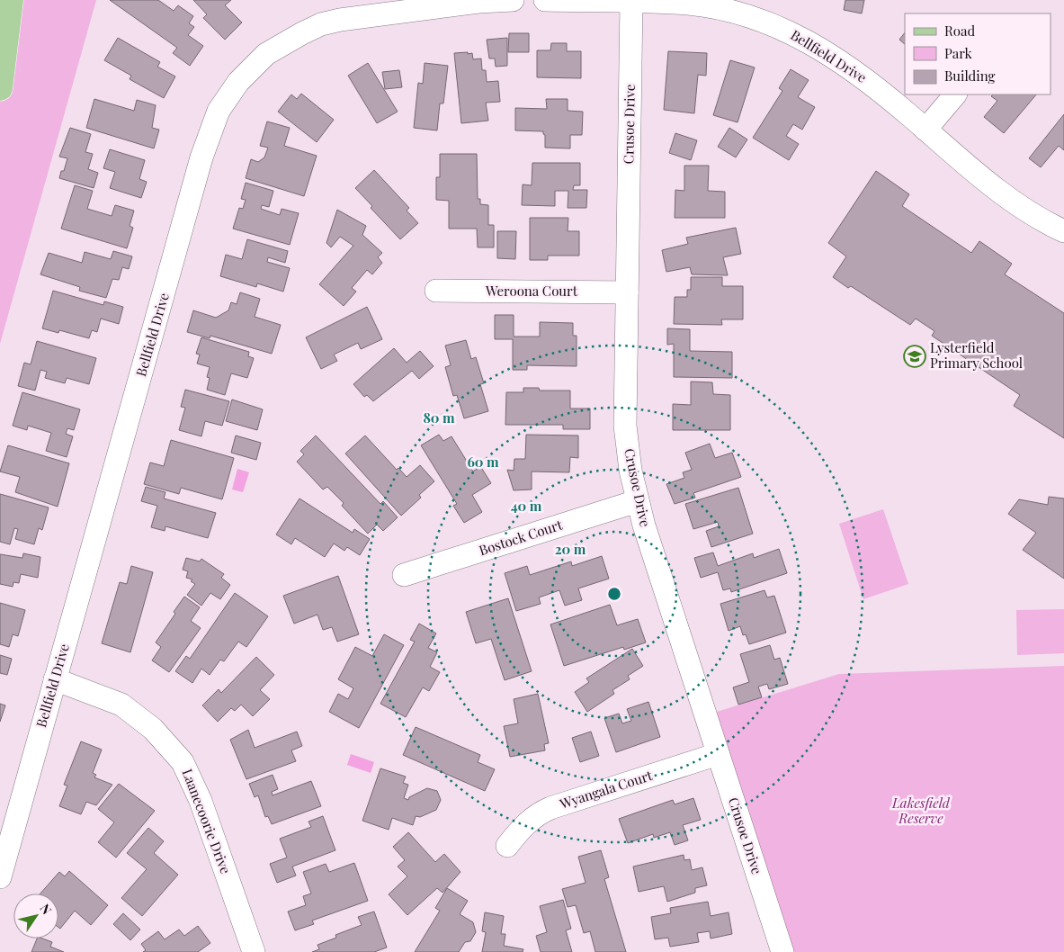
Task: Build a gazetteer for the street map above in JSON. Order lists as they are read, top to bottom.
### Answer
{
  "streets": {
    "street": [
      "Bellfield Drive",
      "Crusoe Drive",
      "Weroona Court",
      "Bostock Court",
      "Wyangala Court",
      "Laanecoorie Drive"
    ]
  },
  "crossings": [
    ["Bellfield Drive", "Crusoe Drive"],
    ["Bellfield Drive", "Laanecoorie Drive"],
    ["Crusoe Drive", "Weroona Court"],
    ["Crusoe Drive", "Bostock Court"],
    ["Crusoe Drive", "Wyangala Court"]
  ],
  "parks": ["Lakesfield Reserve"],
  "places": {
    "school or university": ["Lysterfield Primary School"]
  },
  "legend": ["Road", "Park", "Building"],
  "north": "top right",
  "rings": [
    "80 m",
    "60 m",
    "40 m",
    "20 m"
  ]
}
